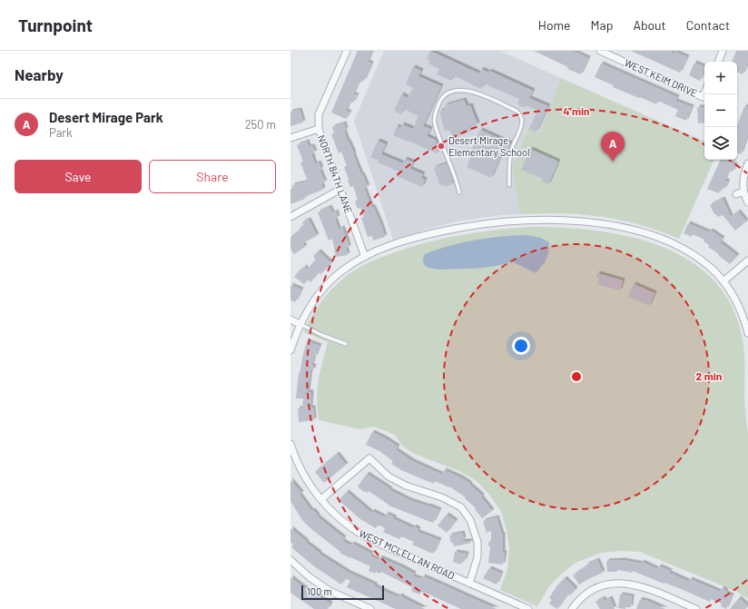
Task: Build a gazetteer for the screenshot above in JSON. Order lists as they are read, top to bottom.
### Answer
{
  "streets": {
    "street": ["WEST KEIM DRIVE", "NORTH 84TH LANE", "WEST MCLELLAN ROAD"]
  },
  "places": ["Desert Mirage Elementary School"],
  "scale_bar": "100 m",
  "page": {
    "header": "Turnpoint",
    "nav": [
      "Home",
      "Map",
      "About",
      "Contact"
    ],
    "heading": "Nearby",
    "map_buttons": ["+", "−"],
    "list": [
      {
        "mark": "A",
        "name": "Desert Mirage Park",
        "note": "Park",
        "value": "250 m"
      }
    ],
    "pins": "A",
    "buttons": ["Save", "Share"],
    "scale": "100 m"
  },
  "rings": ["4 min", "2 min"]
}
